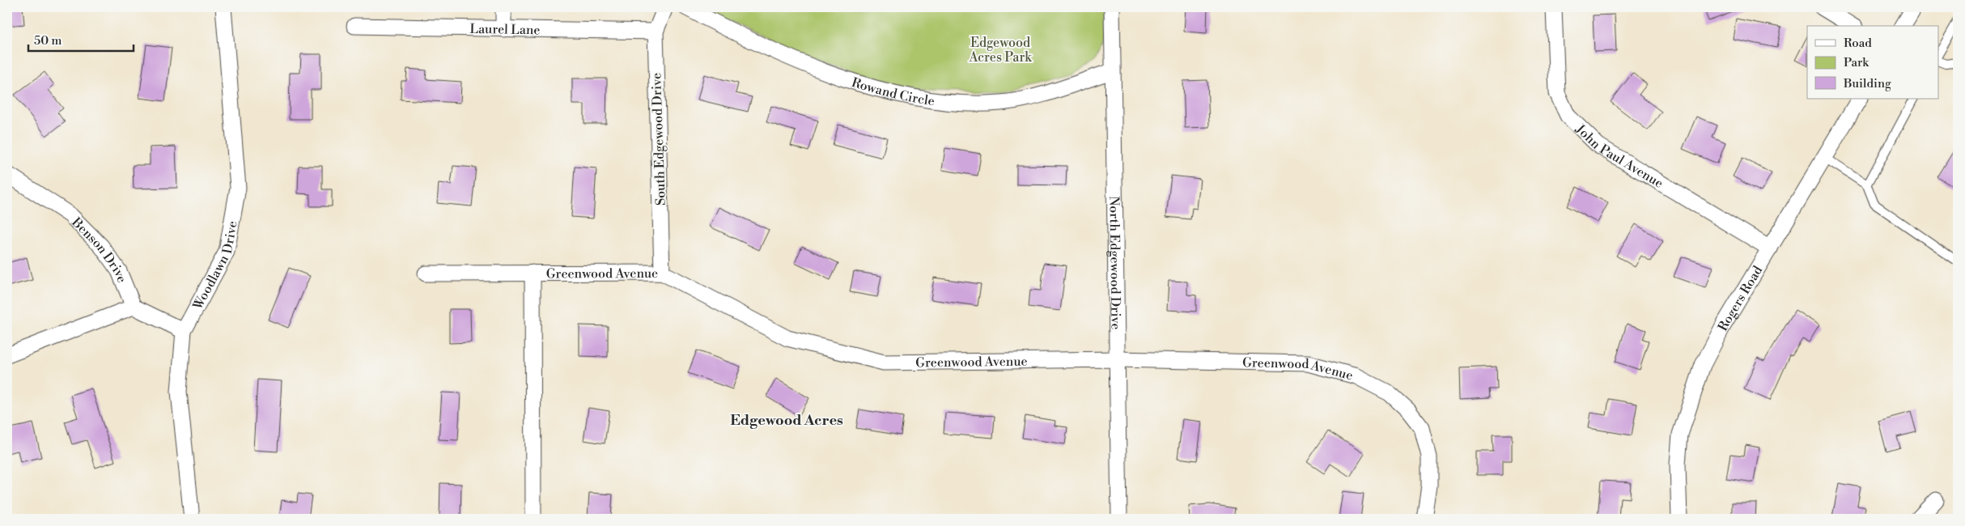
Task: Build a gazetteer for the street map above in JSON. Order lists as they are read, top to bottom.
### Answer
{
  "streets": {
    "street": [
      "Laurel Lane",
      "Rowand Circle",
      "South Edgewood Drive",
      "John Paul Avenue",
      "Benson Drive",
      "North Edgewood Drive",
      "Woodlawn Drive",
      "Greenwood Avenue",
      "Rogers Road"
    ]
  },
  "crossings": [
    ["Laurel Lane", "South Edgewood Drive"],
    ["Rowand Circle", "North Edgewood Drive"],
    ["South Edgewood Drive", "Greenwood Avenue"],
    ["John Paul Avenue", "Rogers Road"],
    ["North Edgewood Drive", "Greenwood Avenue"]
  ],
  "districts": ["Edgewood Acres"],
  "parks": ["Edgewood Acres Park"],
  "legend": ["Road", "Park", "Building"],
  "scale_bar": "50 m"
}
